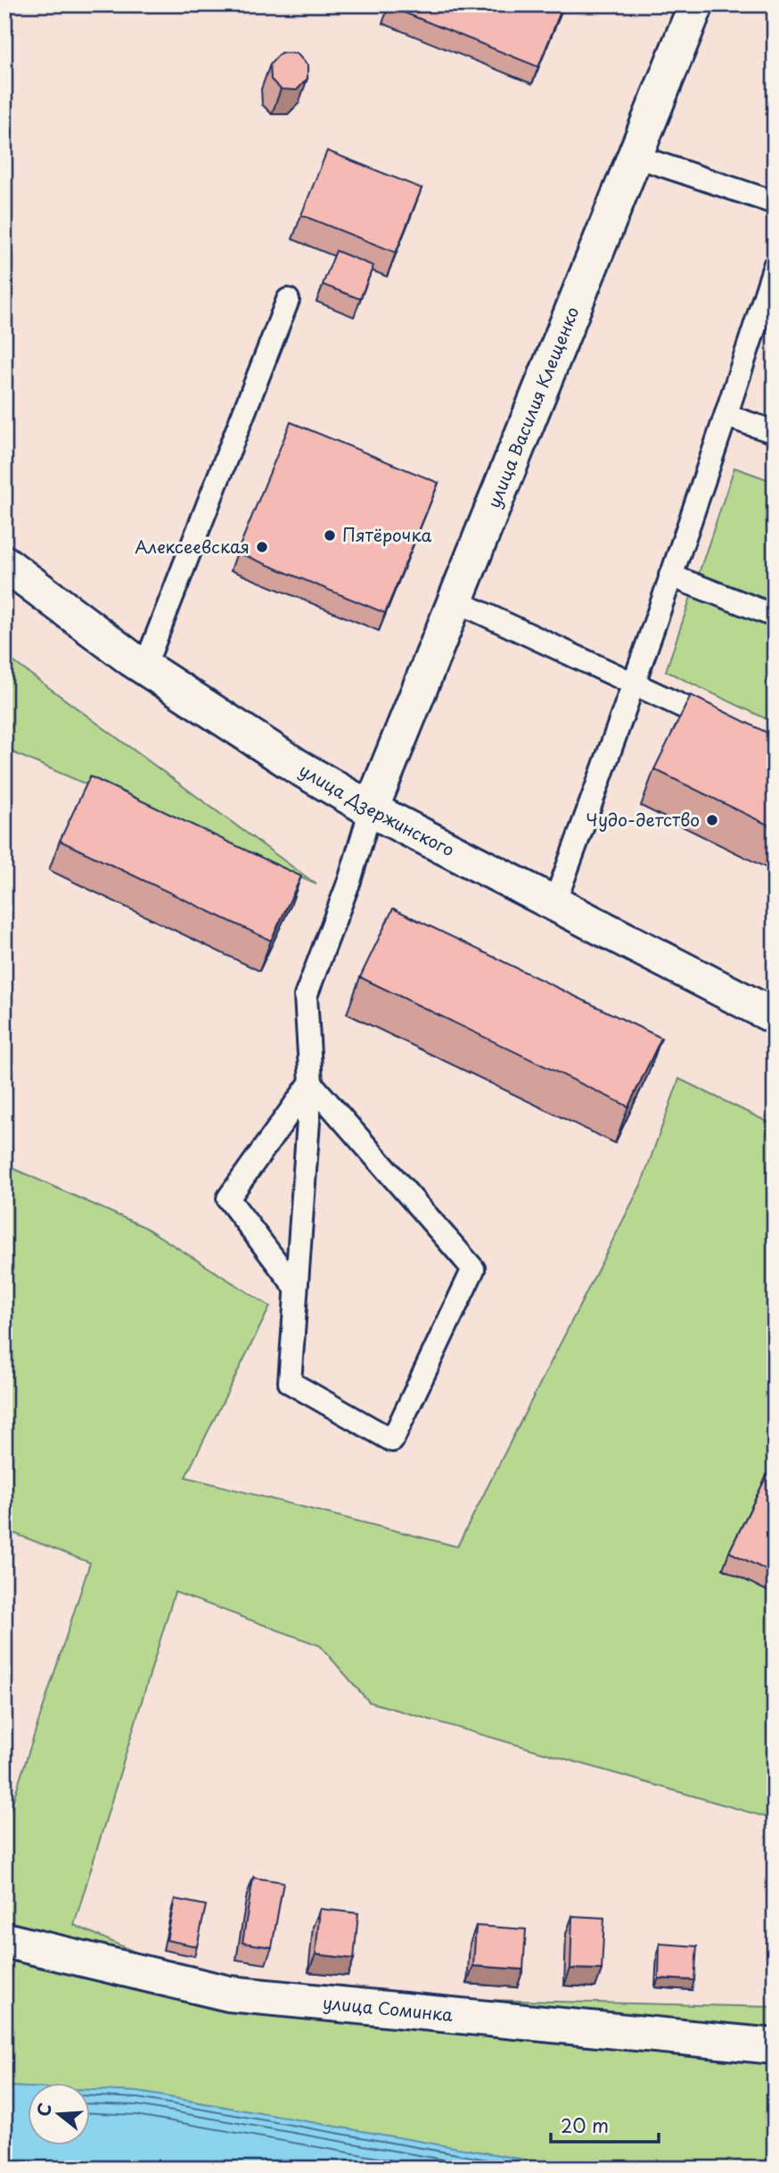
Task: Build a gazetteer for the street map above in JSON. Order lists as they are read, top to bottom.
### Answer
{
  "streets": {
    "street": ["улица Василия Клещенко", "улица Дзержинского", "улица Соминка"]
  },
  "crossings": [
    ["улица Василия Клещенко", "улица Дзержинского"]
  ],
  "places": ["Пятёрочка", "Алексеевская", "Чудо-детство"],
  "scale_bar": "20 m",
  "north": "left"
}
